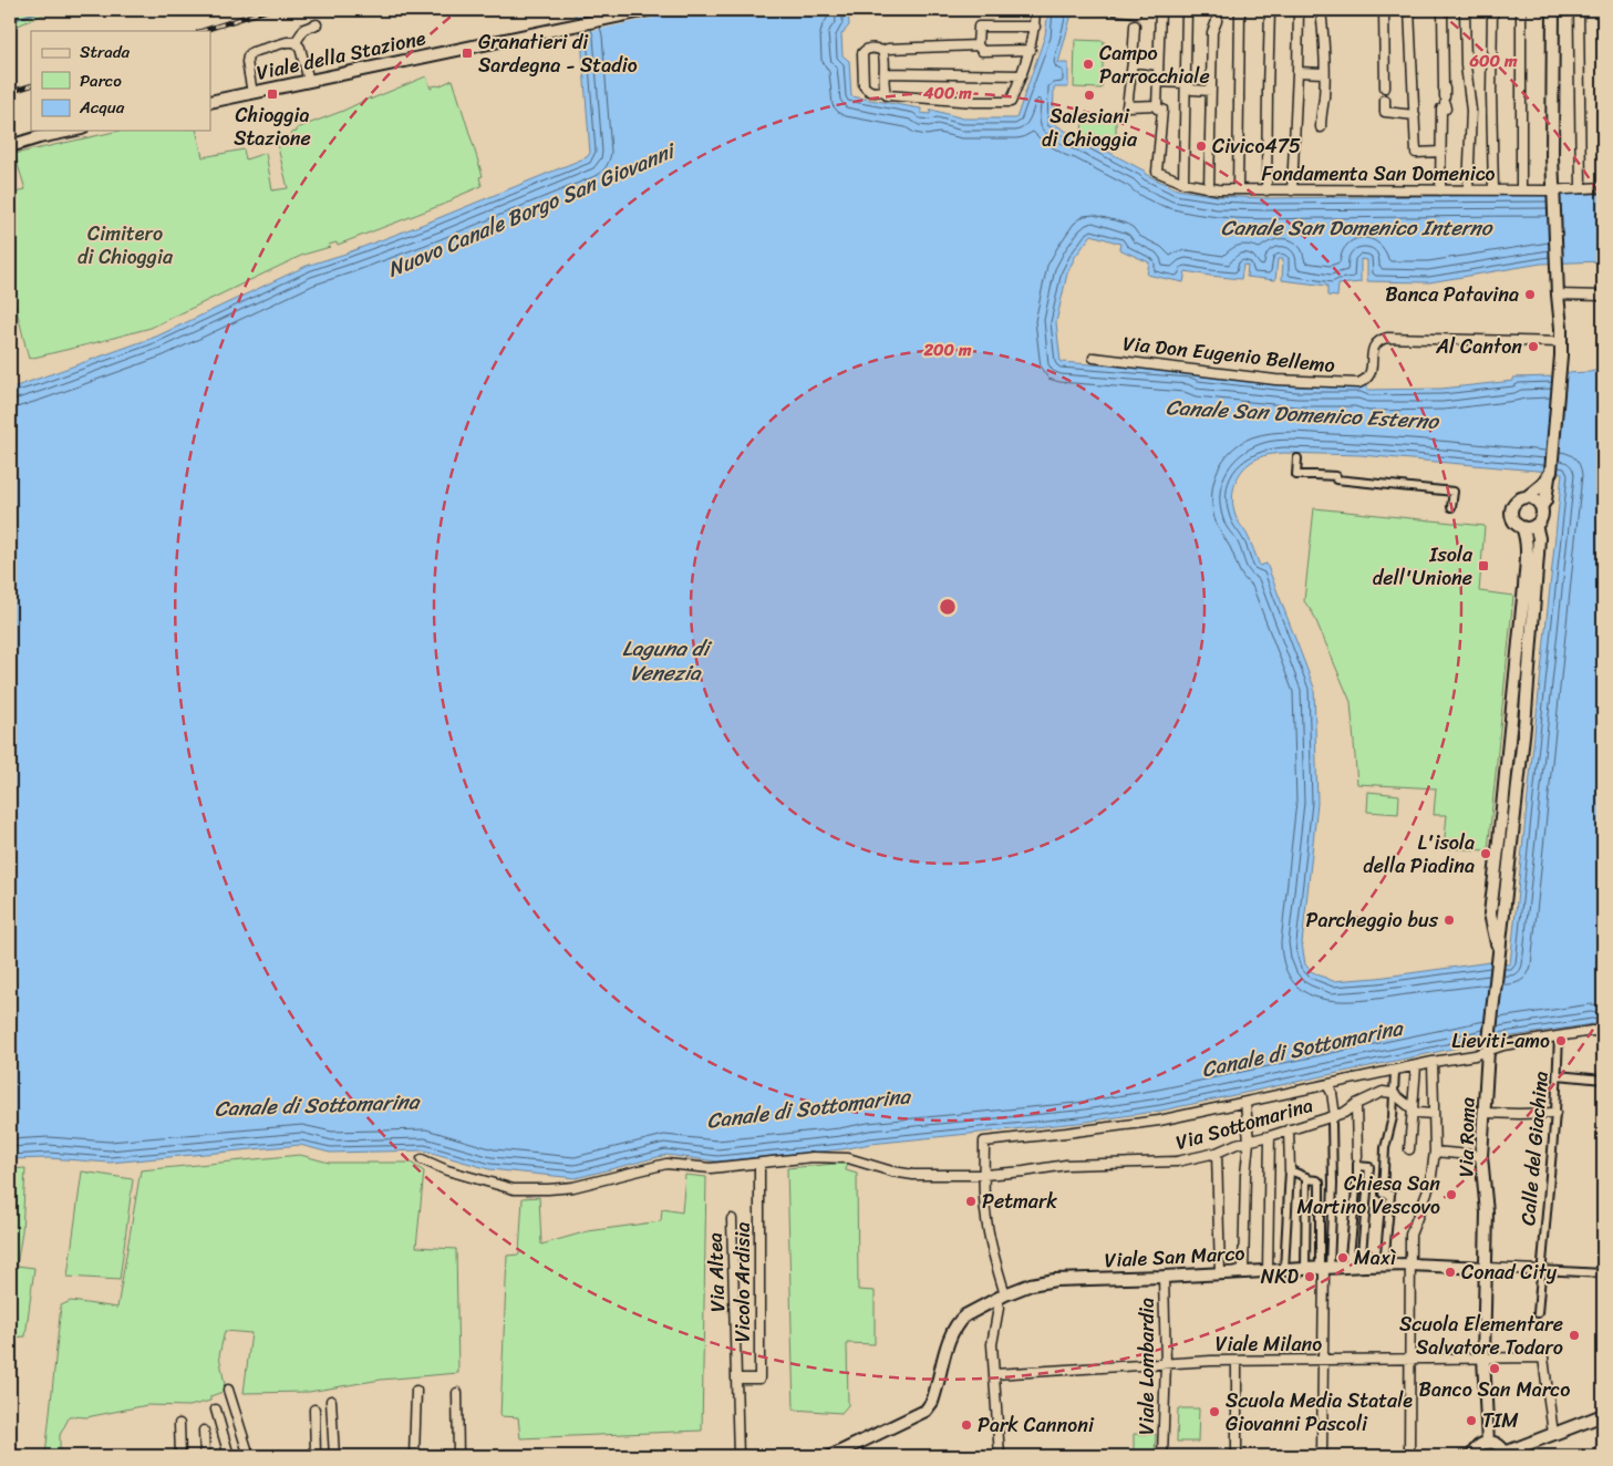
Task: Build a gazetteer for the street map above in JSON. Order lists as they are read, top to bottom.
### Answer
{
  "streets": {
    "street": [
      "Viale della Stazione",
      "Fondamenta San Domenico",
      "Via Don Eugenio Bellemo",
      "Via Sottomarina",
      "Via Roma",
      "Calle del Giachina",
      "Viale San Marco",
      "Via Altea",
      "Vicolo Ardisia",
      "Viale Milano",
      "Viale Lombardia"
    ]
  },
  "crossings": [
    ["Via Sottomarina", "Vicolo Ardisia"],
    ["Via Roma", "Viale San Marco"],
    ["Via Roma", "Viale Milano"],
    ["Calle del Giachina", "Viale San Marco"],
    ["Viale San Marco", "Viale Lombardia"],
    ["Via Altea", "Vicolo Ardisia"],
    ["Viale Milano", "Viale Lombardia"]
  ],
  "water": [
    "Nuovo Canale Borgo San Giovanni",
    "Canale San Domenico Interno",
    "Canale San Domenico Esterno",
    "Laguna di Venezia",
    "Canale di Sottomarina"
  ],
  "parks": ["Cimitero di Chioggia"],
  "places": {
    "transit": ["Granatieri di Sardegna - Stadio", "Chioggia Stazione", "Isola dell'Unione"],
    "other": [
      "Campo Parrocchiale",
      "Salesiani di Chioggia",
      "Civico475",
      "Banca Patavina",
      "Al Canton",
      "L'isola della Piadina",
      "Parcheggio bus",
      "Lieviti-amo",
      "Chiesa San Martino Vescovo",
      "Petmark",
      "Maxì",
      "Conad City",
      "NKD",
      "Scuola Elementare Salvatore Todaro",
      "Banco San Marco",
      "Scuola Media Statale Giovanni Pascoli",
      "TIM",
      "Park Cannoni"
    ]
  },
  "legend": ["Strada", "Parco", "Acqua"],
  "rings": ["600 m", "400 m", "200 m"]
}
